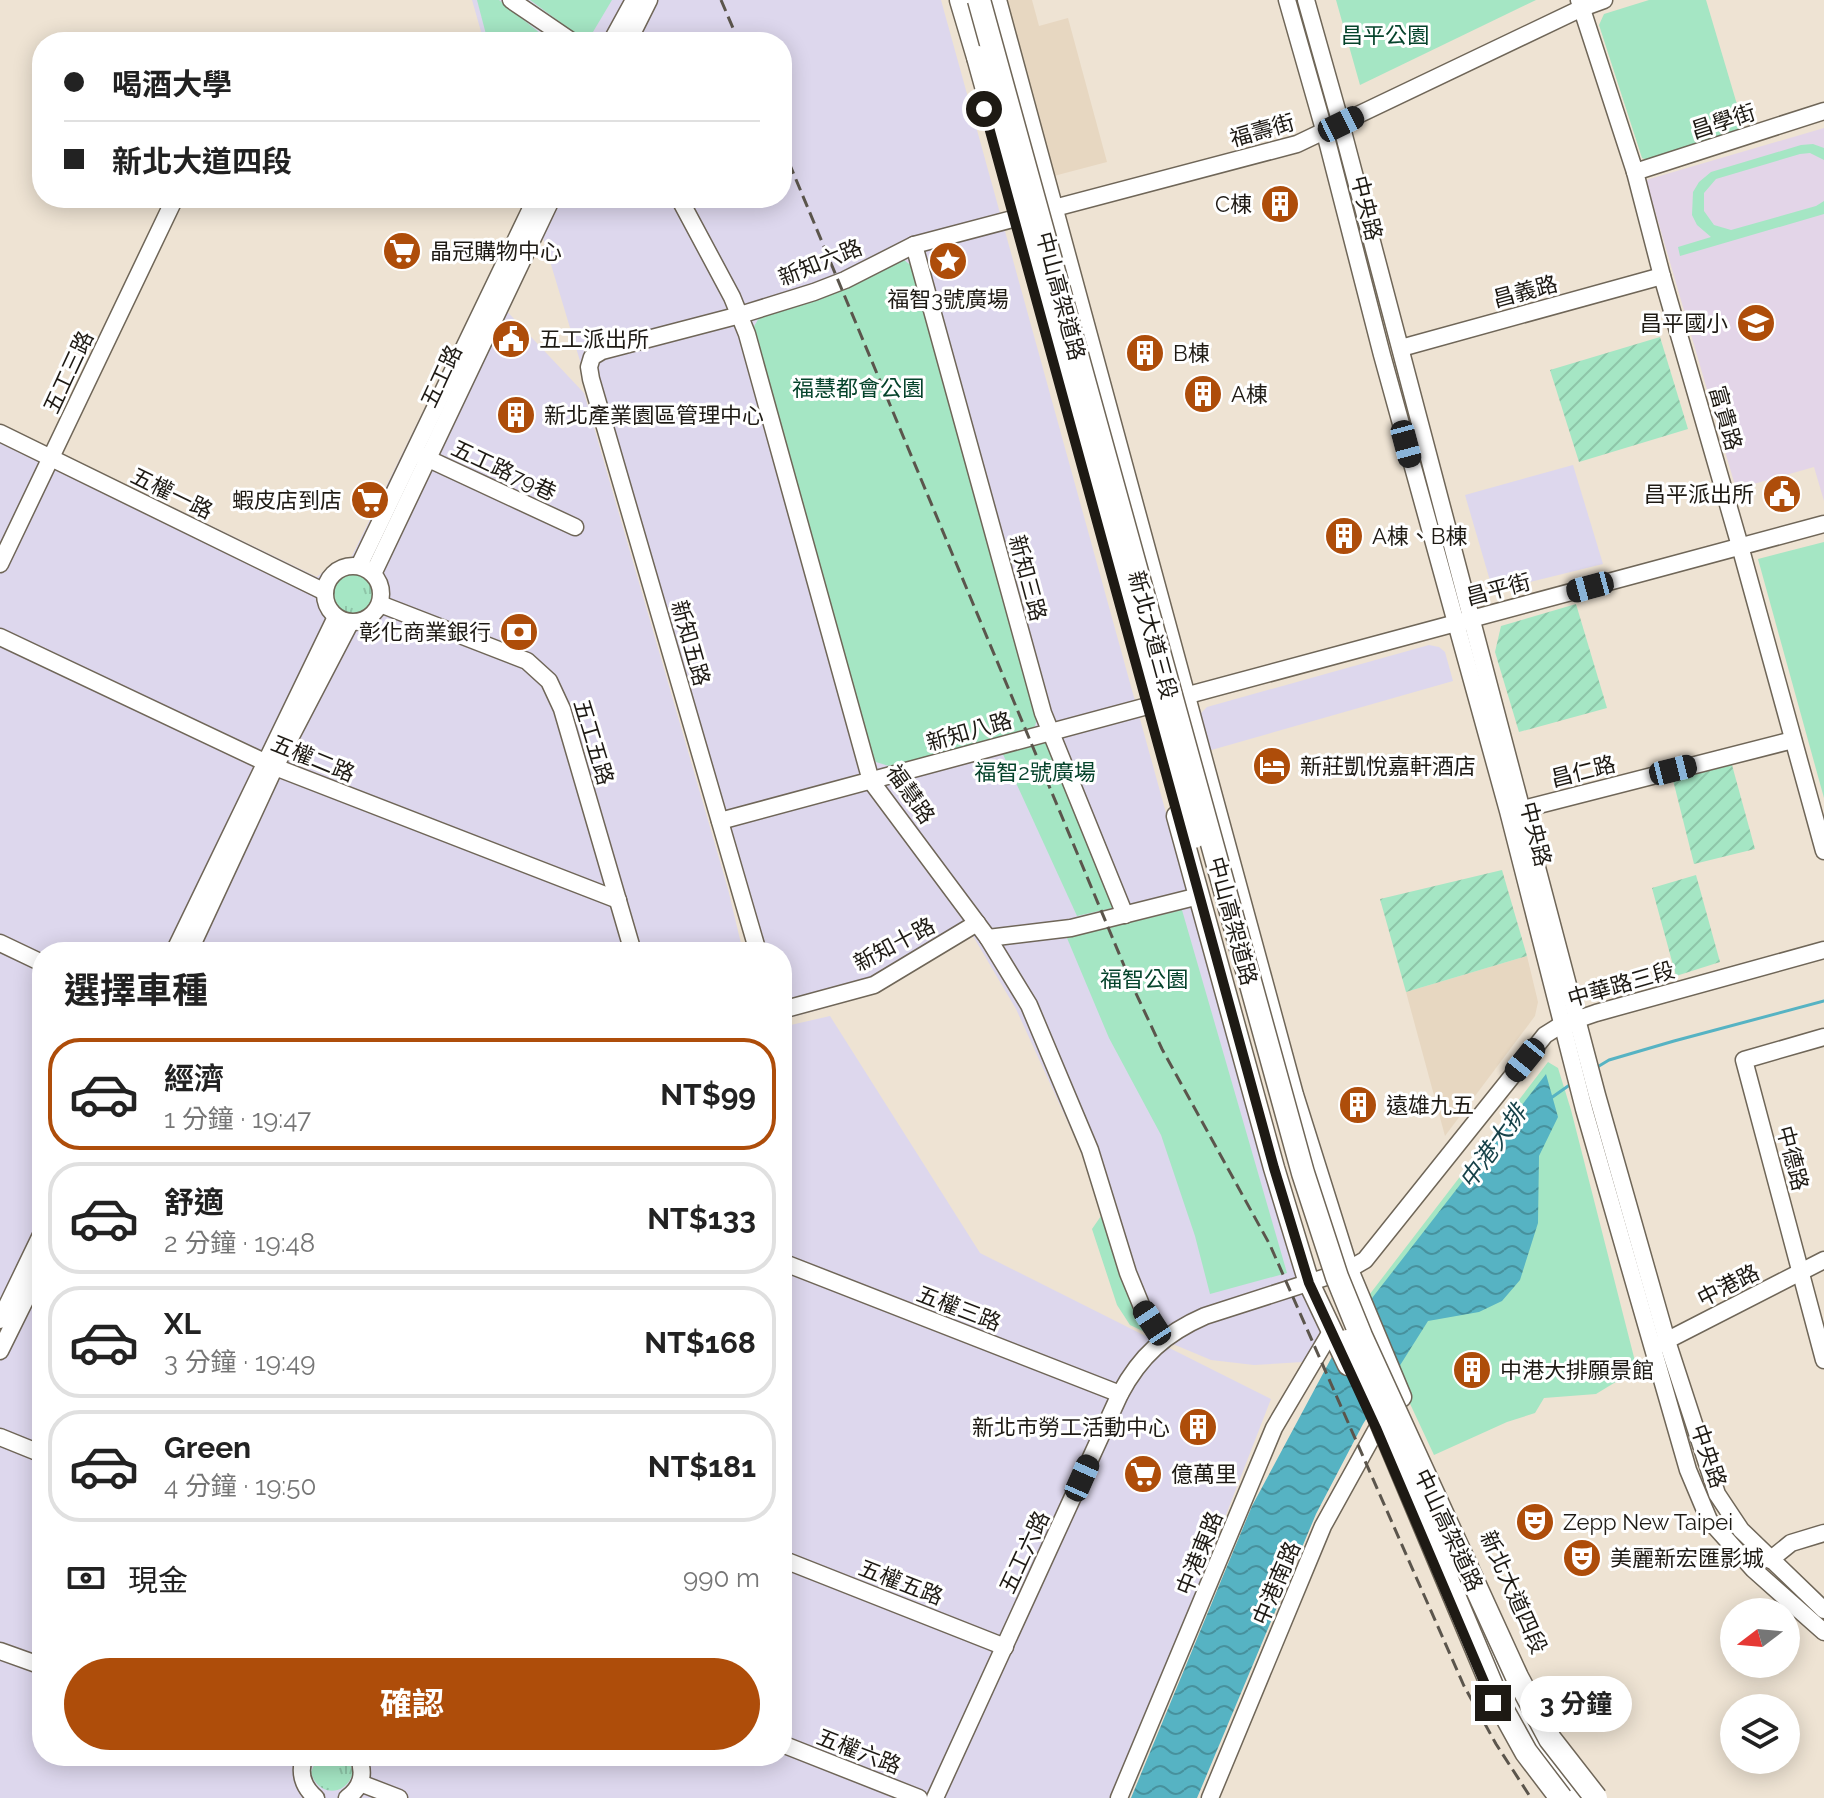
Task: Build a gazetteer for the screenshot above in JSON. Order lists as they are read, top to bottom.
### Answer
{
  "streets": {
    "highway": ["中山高架道路"],
    "main road": ["新北大道三段", "新北大道四段"],
    "street": [
      "昌學街",
      "福壽街",
      "中央路",
      "新知六路",
      "昌義路",
      "五工三路",
      "五工路",
      "富貴路",
      "五工路79巷",
      "五權一路",
      "新知三路",
      "昌平街",
      "新知五路",
      "新知八路",
      "五工五路",
      "五權二路",
      "昌仁路",
      "福慧路",
      "新知十路",
      "中華路三段",
      "中德路",
      "中港路",
      "五權三路",
      "五工六路",
      "中港東路",
      "五權五路",
      "中港南路",
      "五權六路"
    ]
  },
  "crossings": [
    ["昌學街", "富貴路"],
    ["福壽街", "中央路"],
    ["福壽街", "新知六路"],
    ["福壽街", "富貴路"],
    ["福壽街", "新北大道三段"],
    ["中央路", "昌義路"],
    ["中央路", "昌平街"],
    ["中央路", "昌仁路"],
    ["中央路", "中華路三段"],
    ["中央路", "中港路"],
    ["新知六路", "新知三路"],
    ["新知六路", "新北大道三段"],
    ["新知六路", "新知五路"],
    ["新知六路", "福慧路"],
    ["昌義路", "富貴路"],
    ["中山高架道路", "新北大道三段"],
    ["五工三路", "五權一路"],
    ["五工路", "五工路79巷"],
    ["五工路", "五權一路"],
    ["五工路", "五工五路"],
    ["富貴路", "昌平街"],
    ["富貴路", "昌仁路"],
    ["五權一路", "五工五路"],
    ["新知三路", "新知八路"],
    ["昌平街", "新北大道三段"],
    ["昌平街", "新知八路"],
    ["新北大道三段", "新知八路"],
    ["新北大道三段", "中華路三段"],
    ["新北大道三段", "五工六路"],
    ["新北大道三段", "新北大道四段"],
    ["新知五路", "新知八路"],
    ["新知八路", "福慧路"],
    ["五工五路", "五權二路"],
    ["福慧路", "新知十路"],
    ["福慧路", "五工六路"],
    ["中華路三段", "五工六路"],
    ["中華路三段", "新北大道四段"],
    ["中德路", "中港路"],
    ["五權三路", "五工六路"],
    ["五工六路", "五權五路"],
    ["五工六路", "新北大道四段"],
    ["中港東路", "新北大道四段"],
    ["中港南路", "新北大道四段"]
  ],
  "water": ["中港大排"],
  "parks": [
    "昌平公園",
    "福慧都會公園",
    "福智2號廣場",
    "福智公園"
  ],
  "places": {
    "building": [
      "C棟",
      "B棟",
      "A棟",
      "新北產業園區管理中心",
      "A棟、B棟",
      "遠雄九五",
      "中港大排願景館",
      "新北市勞工活動中心"
    ],
    "supermarket": ["晶冠購物中心", "蝦皮店到店", "億萬里"],
    "place": ["福智3號廣場"],
    "school or university": ["昌平國小"],
    "public building": ["五工派出所", "昌平派出所"],
    "bank": ["彰化商業銀行"],
    "hotel": ["新莊凱悅嘉軒酒店"],
    "theatre": ["Zepp New Taipei", "美麗新宏匯影城"]
  },
  "north": "left",
  "page": {
    "banner": ["喝酒大學", "新北大道四段"],
    "heading": "選擇車種",
    "list": [
      {
        "name": "經濟",
        "note": "1 分鐘 · 19:47",
        "value": "NT$99"
      },
      {
        "name": "舒適",
        "note": "2 分鐘 · 19:48",
        "value": "NT$133"
      },
      {
        "name": "XL",
        "note": "3 分鐘 · 19:49",
        "value": "NT$168"
      },
      {
        "name": "Green",
        "note": "4 分鐘 · 19:50",
        "value": "NT$181"
      }
    ],
    "pay": ["現金", "990 m"],
    "buttons": "確認",
    "bubble": "3 分鐘"
  }
}
